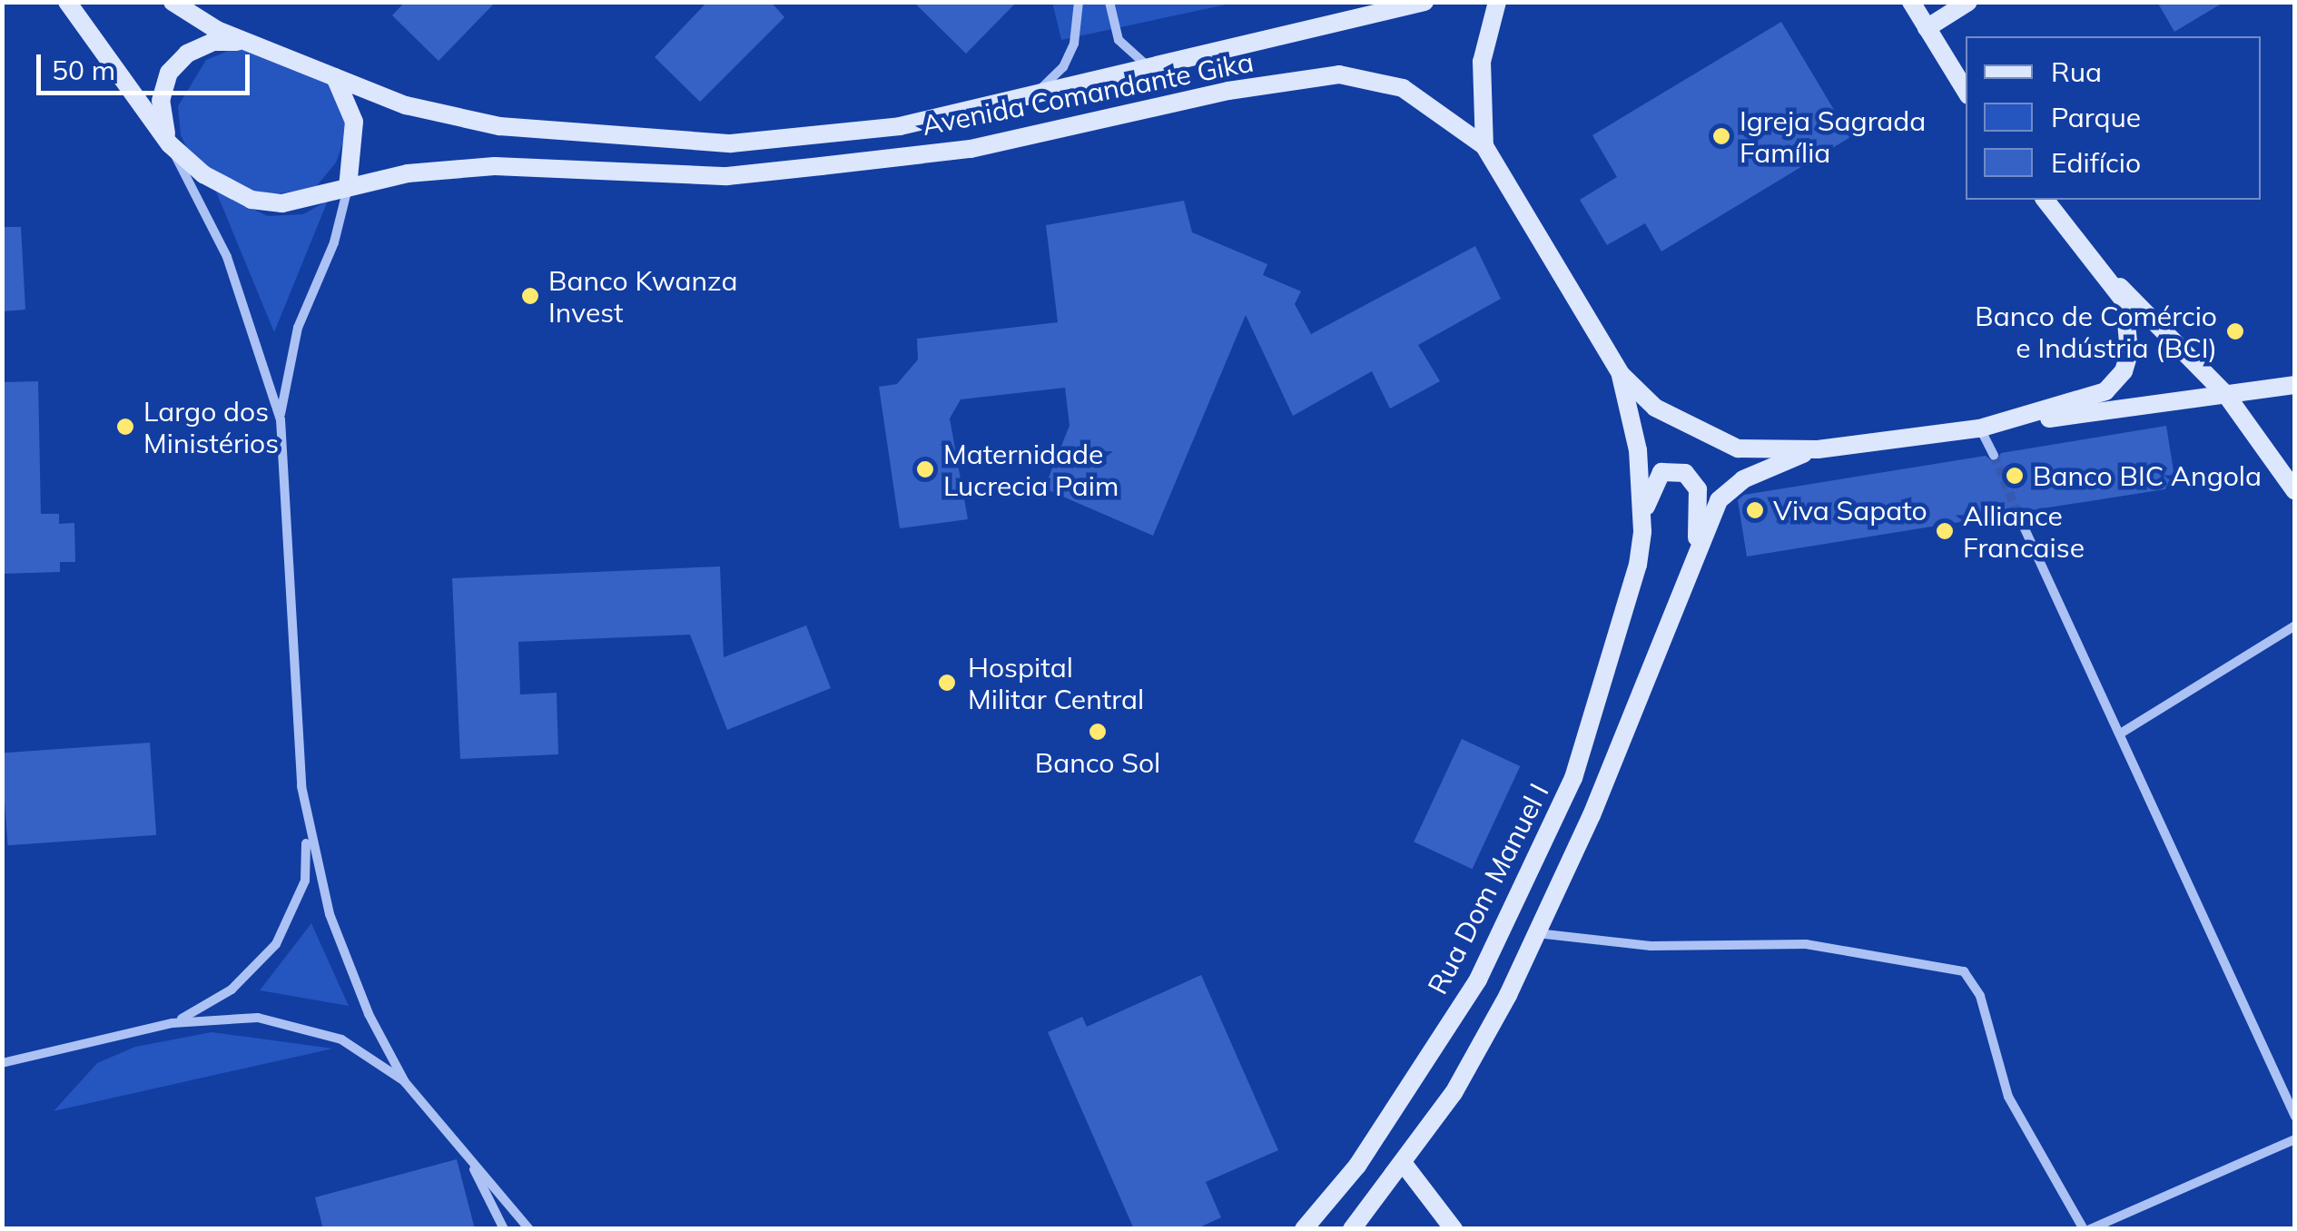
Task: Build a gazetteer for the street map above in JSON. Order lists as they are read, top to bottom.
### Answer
{
  "streets": {
    "street": ["Avenida Comandante Gika", "Rua Dom Manuel I"]
  },
  "places": [
    "Igreja Sagrada Família",
    "Banco Kwanza Invest",
    "Banco de Comércio e Indústria (BCI)",
    "Largo dos Ministérios",
    "Maternidade Lucrecia Paim",
    "Banco BIC Angola",
    "Viva Sapato",
    "Alliance Francaise",
    "Hospital Militar Central",
    "Banco Sol"
  ],
  "legend": ["Rua", "Parque", "Edifício"],
  "scale_bar": "50 m"
}
